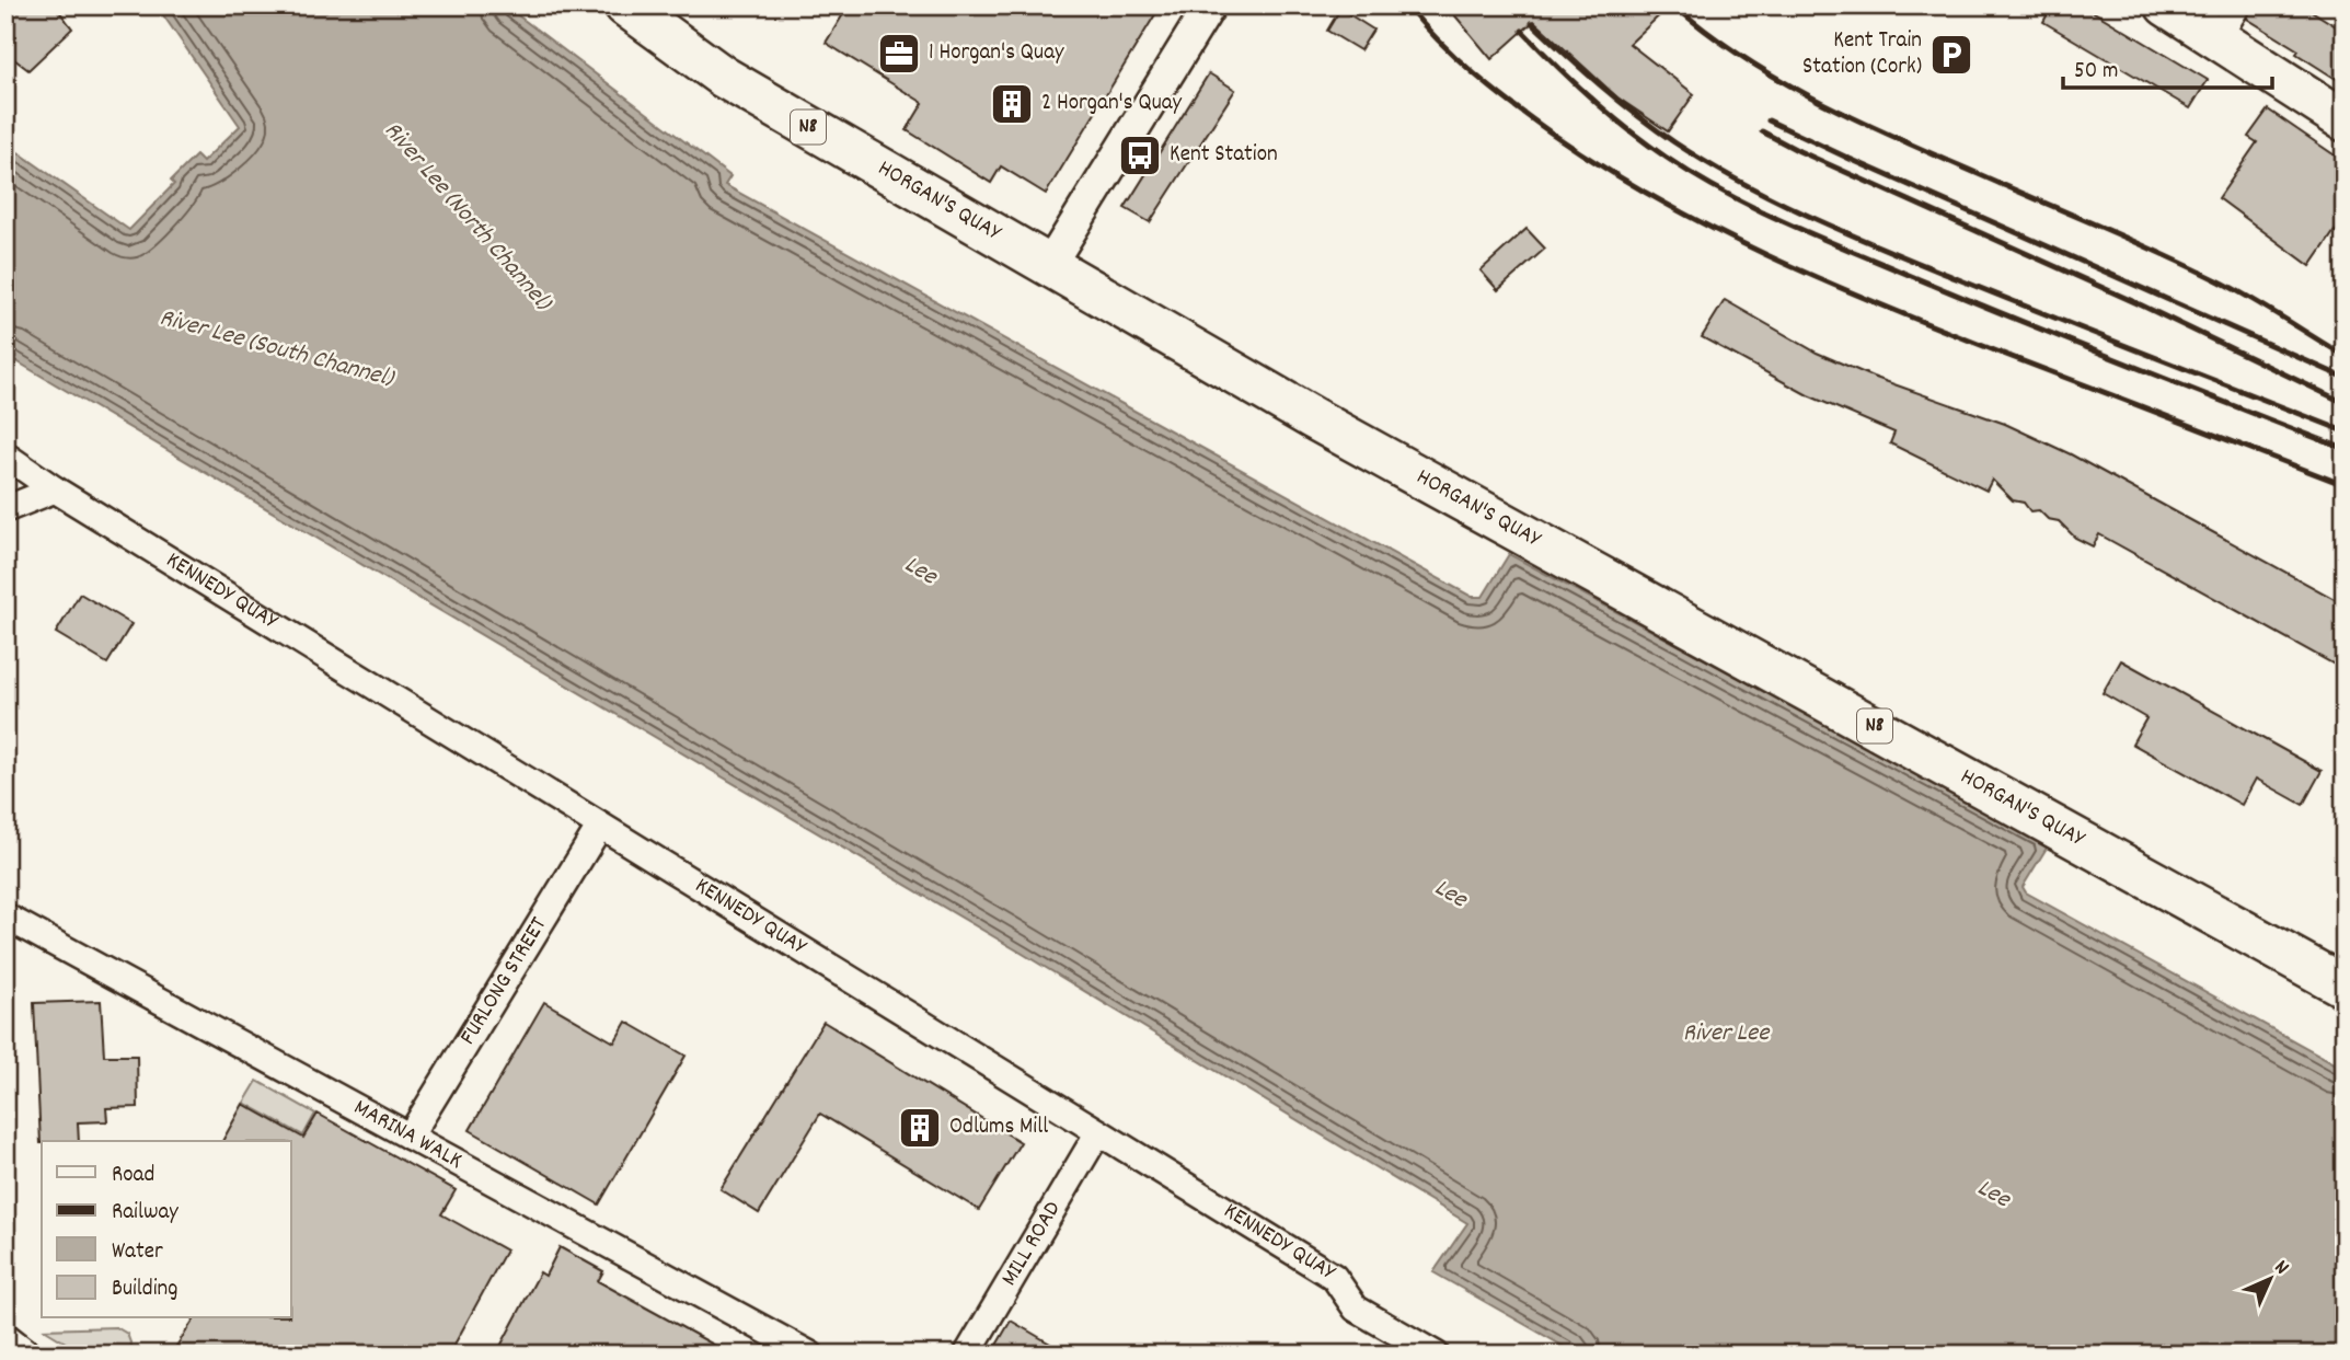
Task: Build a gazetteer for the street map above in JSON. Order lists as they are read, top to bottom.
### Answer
{
  "streets": {
    "highway": ["N8", "HORGAN'S QUAY"],
    "street": [
      "KENNEDY QUAY",
      "FURLONG STREET",
      "MARINA WALK",
      "MILL ROAD"
    ]
  },
  "crossings": [
    ["KENNEDY QUAY", "FURLONG STREET"],
    ["KENNEDY QUAY", "MILL ROAD"],
    ["FURLONG STREET", "MARINA WALK"]
  ],
  "water": [
    "River Lee (North Channel)",
    "River Lee (South Channel)",
    "Lee",
    "River Lee"
  ],
  "places": {
    "office": ["1 Horgan's Quay"],
    "parking": ["Kent Train Station (Cork)"],
    "building": ["2 Horgan's Quay", "Odlums Mill"],
    "bus stop": ["Kent Station"]
  },
  "legend": [
    "Road",
    "Railway",
    "Water",
    "Building"
  ],
  "scale_bar": "50 m",
  "north": "top right"
}
